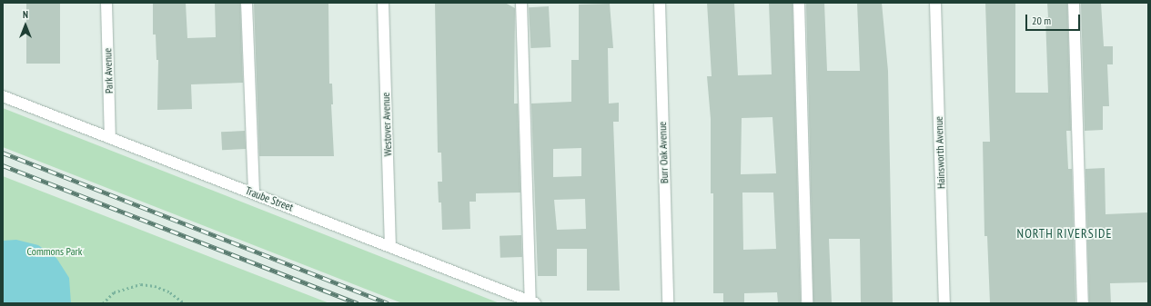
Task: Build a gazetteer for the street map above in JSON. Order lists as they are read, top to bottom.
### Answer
{
  "streets": {
    "street": [
      "Park Avenue",
      "Westover Avenue",
      "Burr Oak Avenue",
      "Hainsworth Avenue",
      "Traube Street"
    ]
  },
  "crossings": [
    ["Park Avenue", "Traube Street"],
    ["Westover Avenue", "Traube Street"]
  ],
  "districts": ["NORTH RIVERSIDE"],
  "parks": ["Commons Park"],
  "scale_bar": "20 m",
  "north": "top"
}
